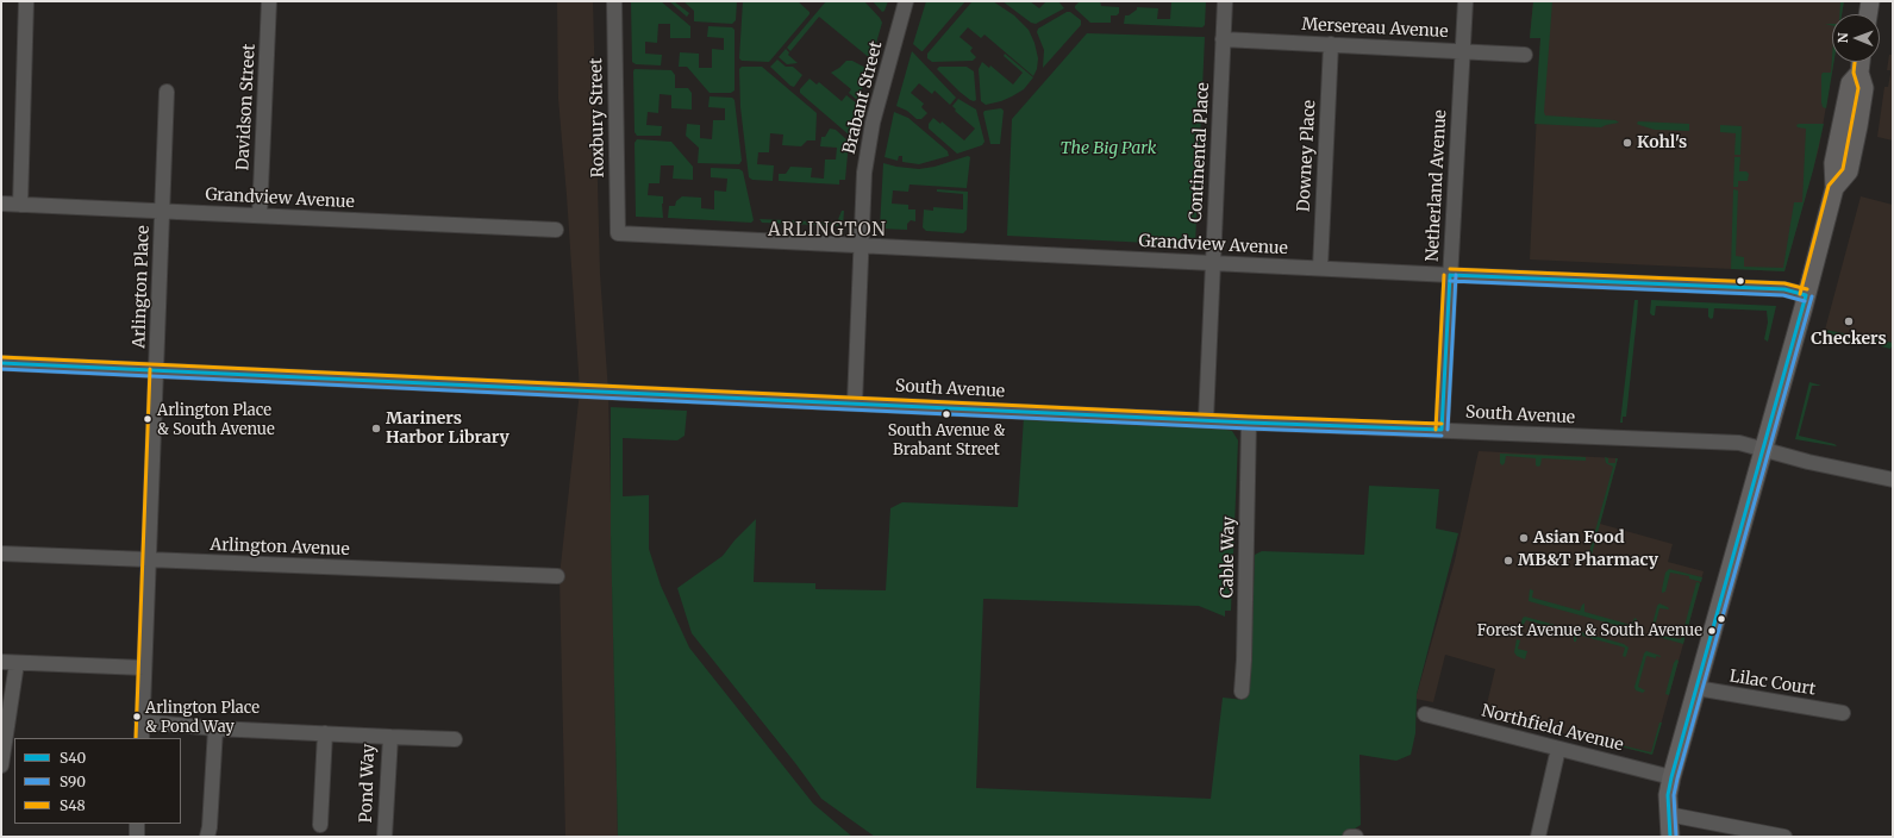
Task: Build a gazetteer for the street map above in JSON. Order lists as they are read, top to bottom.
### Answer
{
  "streets": {
    "street": [
      "Mersereau Avenue",
      "Brabant Street",
      "Davidson Street",
      "Roxbury Street",
      "Continental Place",
      "Downey Place",
      "Netherland Avenue",
      "Grandview Avenue",
      "Arlington Place",
      "South Avenue",
      "Arlington Avenue",
      "Cable Way",
      "Lilac Court",
      "Northfield Avenue",
      "Pond Way"
    ]
  },
  "crossings": [
    ["Mersereau Avenue", "Continental Place"],
    ["Mersereau Avenue", "Downey Place"],
    ["Mersereau Avenue", "Netherland Avenue"],
    ["Brabant Street", "Grandview Avenue"],
    ["Brabant Street", "South Avenue"],
    ["Davidson Street", "Grandview Avenue"],
    ["Roxbury Street", "Grandview Avenue"],
    ["Continental Place", "Grandview Avenue"],
    ["Continental Place", "South Avenue"],
    ["Downey Place", "Grandview Avenue"],
    ["Netherland Avenue", "Grandview Avenue"],
    ["Netherland Avenue", "South Avenue"],
    ["Grandview Avenue", "Arlington Place"],
    ["Arlington Place", "South Avenue"],
    ["Arlington Place", "Arlington Avenue"],
    ["Arlington Place", "Pond Way"],
    ["South Avenue", "Cable Way"]
  ],
  "districts": ["ARLINGTON"],
  "parks": ["The Big Park"],
  "places": [
    "Kohl's",
    "Checkers",
    "South Avenue & Brabant Street",
    "Arlington Place & South Avenue",
    "Mariners Harbor Library",
    "Asian Food",
    "MB&T Pharmacy",
    "Forest Avenue & South Avenue",
    "Arlington Place & Pond Way"
  ],
  "lines": ["transit line S48", "transit line S40", "transit line S90"],
  "legend": ["S40", "S90", "S48"],
  "north": "left"
}
